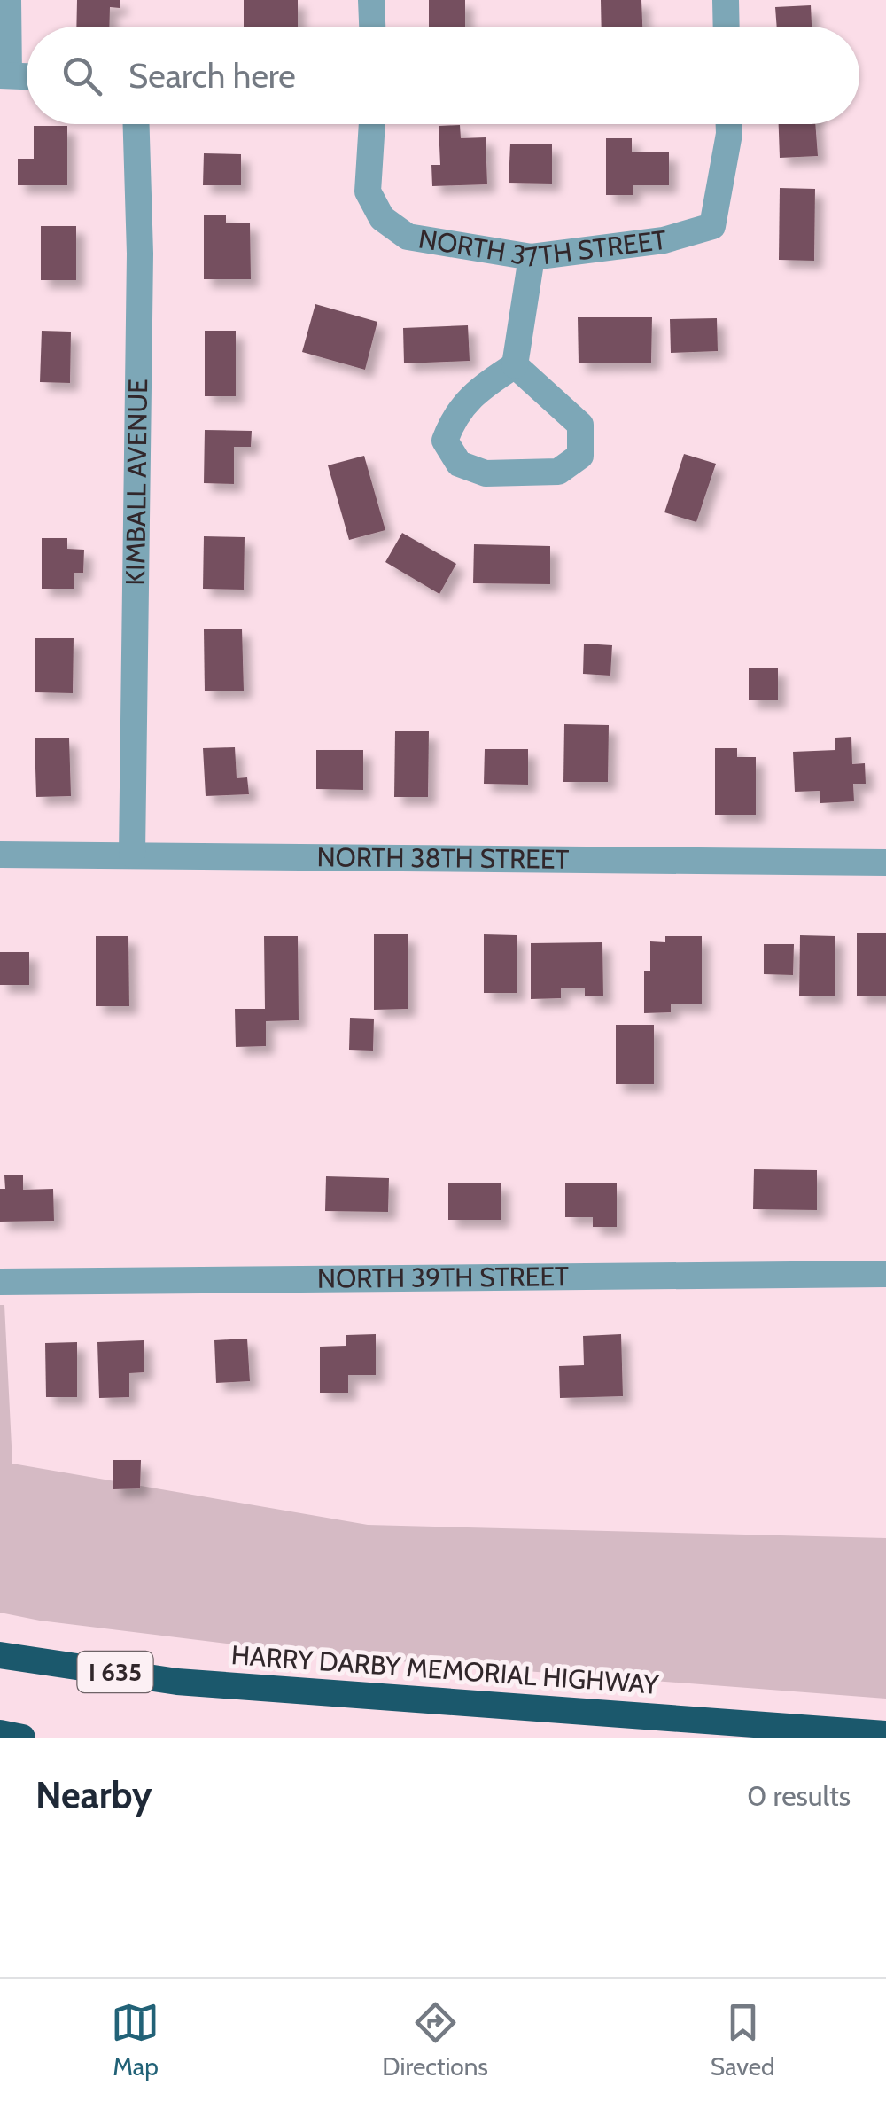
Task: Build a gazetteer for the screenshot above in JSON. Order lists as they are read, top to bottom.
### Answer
{
  "streets": {
    "highway": ["HARRY DARBY MEMORIAL HIGHWAY", "I 635"],
    "street": [
      "NORTH 37TH STREET",
      "KIMBALL AVENUE",
      "NORTH 38TH STREET",
      "NORTH 39TH STREET"
    ]
  },
  "crossings": [
    ["KIMBALL AVENUE", "NORTH 38TH STREET"]
  ],
  "page": {
    "search": "Search here",
    "heading": ["Nearby", "0 results"],
    "nav": ["Map", "Directions", "Saved"]
  }
}
